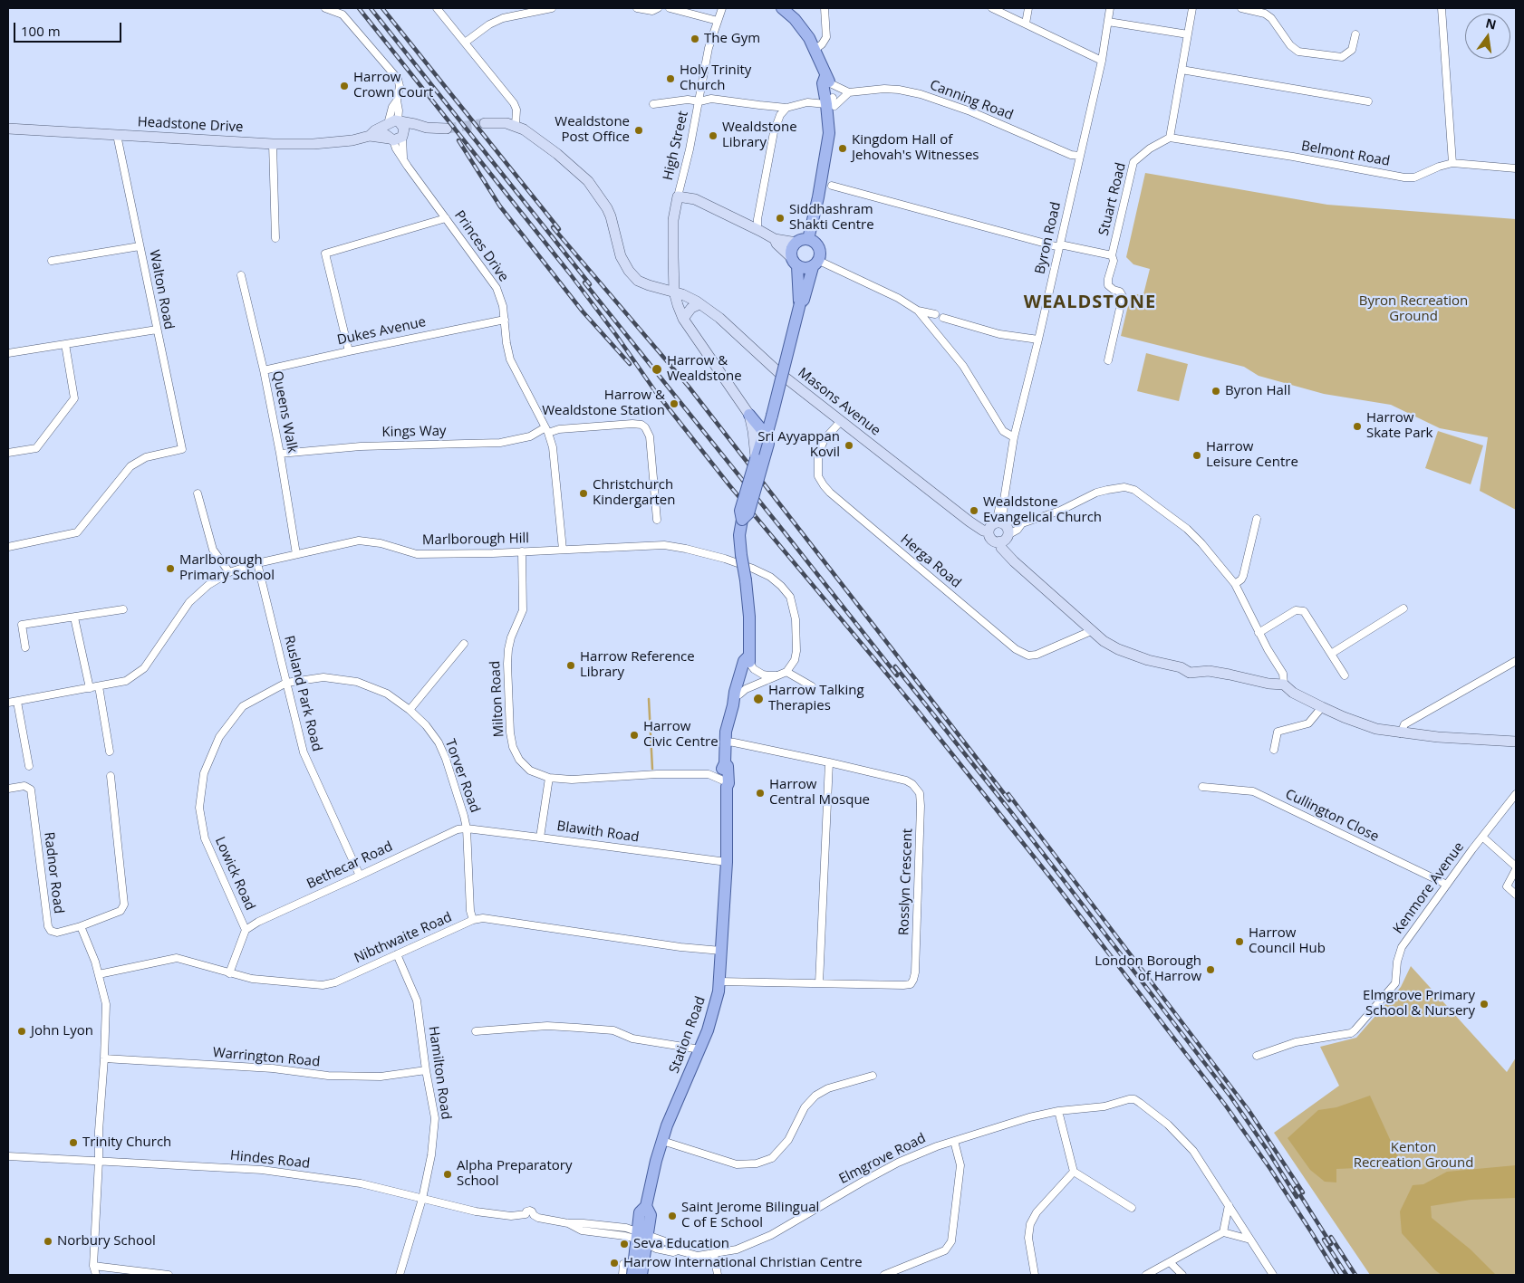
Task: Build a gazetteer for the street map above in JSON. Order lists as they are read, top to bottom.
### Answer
{
  "streets": {
    "main road": ["Station Road"],
    "street": [
      "Canning Road",
      "Headstone Drive",
      "High Street",
      "Belmont Road",
      "Stuart Road",
      "Byron Road",
      "Princes Drive",
      "Walton Road",
      "Dukes Avenue",
      "Masons Avenue",
      "Queens Walk",
      "Kings Way",
      "Marlborough Hill",
      "Herga Road",
      "Rusland Park Road",
      "Milton Road",
      "Torver Road",
      "Cullington Close",
      "Blawith Road",
      "Bethecar Road",
      "Radnor Road",
      "Lowick Road",
      "Rosslyn Crescent",
      "Kenmore Avenue",
      "Nibthwaite Road",
      "Warrington Road",
      "Hamilton Road",
      "Elmgrove Road",
      "Hindes Road"
    ]
  },
  "crossings": [
    ["Canning Road", "Byron Road"],
    ["Headstone Drive", "Princes Drive"],
    ["Headstone Drive", "Walton Road"],
    ["High Street", "Masons Avenue"],
    ["Belmont Road", "Stuart Road"],
    ["Stuart Road", "Byron Road"],
    ["Byron Road", "Masons Avenue"],
    ["Princes Drive", "Dukes Avenue"],
    ["Princes Drive", "Kings Way"],
    ["Princes Drive", "Marlborough Hill"],
    ["Dukes Avenue", "Queens Walk"],
    ["Masons Avenue", "Herga Road"],
    ["Queens Walk", "Kings Way"],
    ["Queens Walk", "Marlborough Hill"],
    ["Marlborough Hill", "Rusland Park Road"],
    ["Marlborough Hill", "Milton Road"],
    ["Rusland Park Road", "Torver Road"],
    ["Rusland Park Road", "Bethecar Road"],
    ["Rusland Park Road", "Lowick Road"],
    ["Milton Road", "Station Road"],
    ["Torver Road", "Blawith Road"],
    ["Torver Road", "Bethecar Road"],
    ["Torver Road", "Lowick Road"],
    ["Torver Road", "Nibthwaite Road"],
    ["Cullington Close", "Kenmore Avenue"],
    ["Blawith Road", "Bethecar Road"],
    ["Blawith Road", "Station Road"],
    ["Bethecar Road", "Lowick Road"],
    ["Radnor Road", "Nibthwaite Road"],
    ["Radnor Road", "Warrington Road"],
    ["Radnor Road", "Hindes Road"],
    ["Lowick Road", "Nibthwaite Road"],
    ["Rosslyn Crescent", "Station Road"],
    ["Nibthwaite Road", "Station Road"],
    ["Nibthwaite Road", "Hamilton Road"],
    ["Station Road", "Elmgrove Road"],
    ["Station Road", "Hindes Road"],
    ["Warrington Road", "Hamilton Road"],
    ["Hamilton Road", "Hindes Road"],
    ["Elmgrove Road", "Hindes Road"]
  ],
  "districts": ["WEALDSTONE"],
  "parks": ["Byron Recreation Ground", "Kenton Recreation Ground"],
  "places": [
    "The Gym",
    "Holy Trinity Church",
    "Harrow Crown Court",
    "Wealdstone Post Office",
    "Wealdstone Library",
    "Kingdom Hall of Jehovah's Witnesses",
    "Siddhashram Shakti Centre",
    "Harrow & Wealdstone",
    "Byron Hall",
    "Harrow & Wealdstone Station",
    "Harrow Skate Park",
    "Sri Ayyappan Kovil",
    "Harrow Leisure Centre",
    "Christchurch Kindergarten",
    "Wealdstone Evangelical Church",
    "Marlborough Primary School",
    "Harrow Reference Library",
    "Harrow Talking Therapies",
    "Harrow Civic Centre",
    "Harrow Central Mosque",
    "Harrow Council Hub",
    "London Borough of Harrow",
    "Elmgrove Primary School & Nursery",
    "John Lyon",
    "Trinity Church",
    "Alpha Preparatory School",
    "Saint Jerome Bilingual C of E School",
    "Norbury School",
    "Seva Education",
    "Harrow International Christian Centre"
  ],
  "scale_bar": "100 m",
  "north": "top"
}
